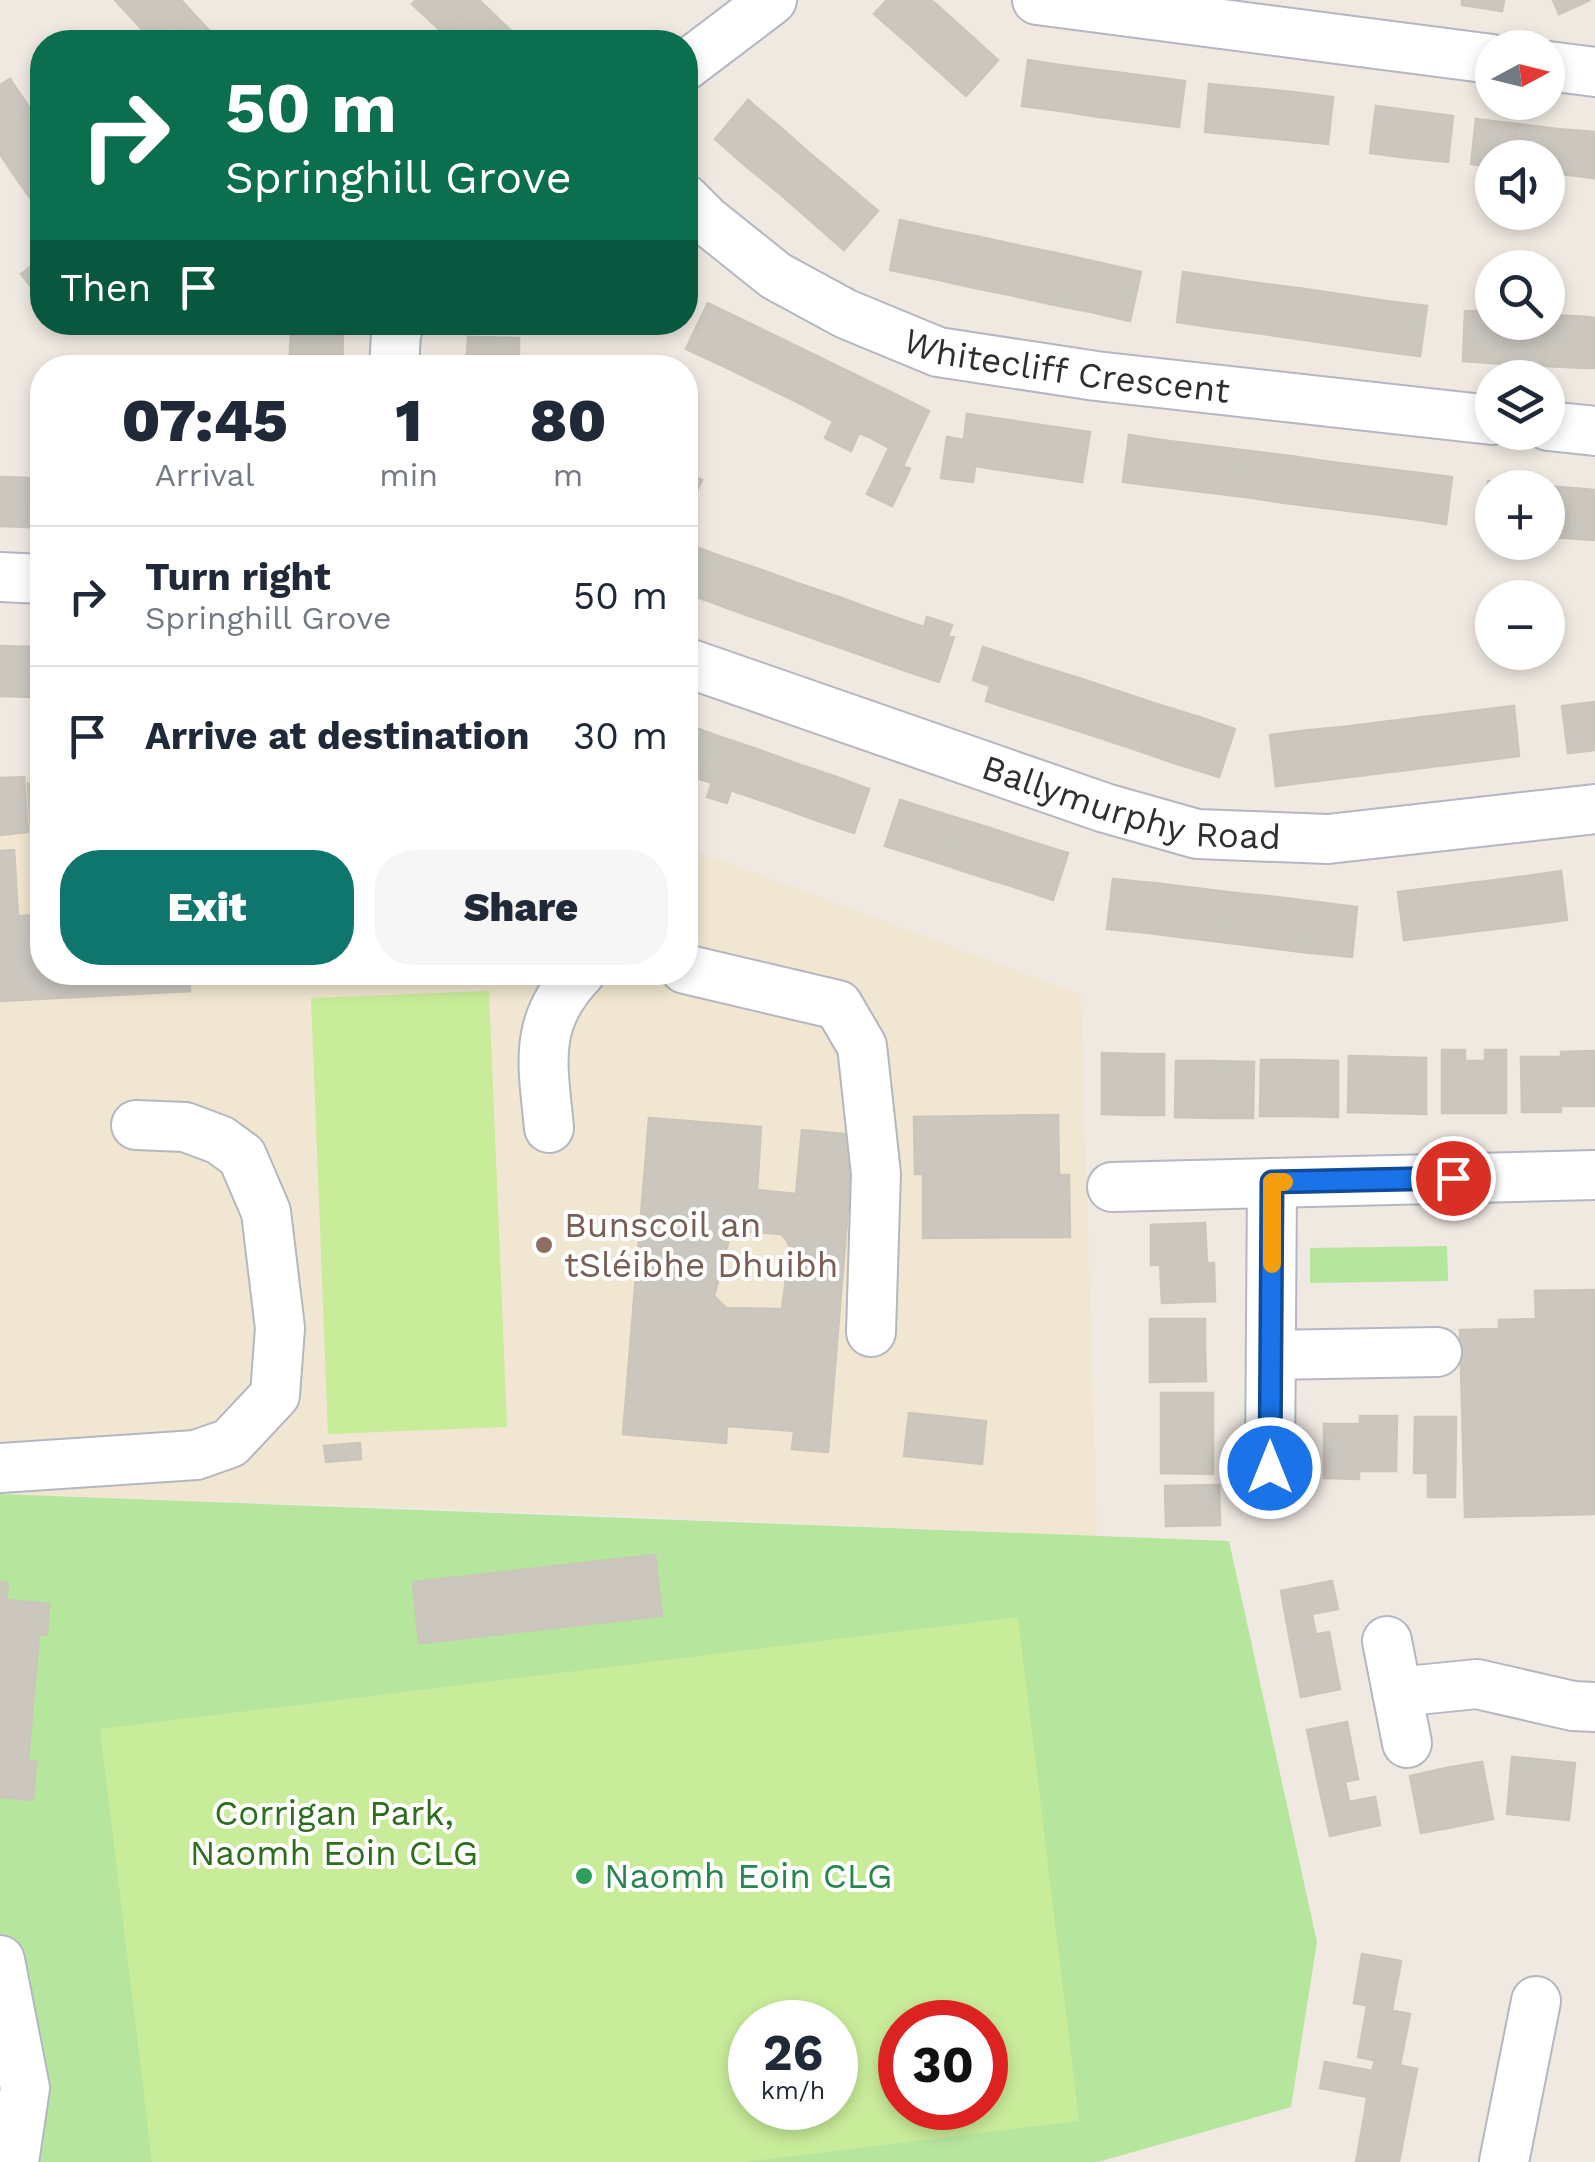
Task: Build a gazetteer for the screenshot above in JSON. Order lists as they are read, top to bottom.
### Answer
{
  "streets": {
    "street": ["Whitecliff Crescent", "Ballymurphy Road"]
  },
  "parks": ["Corrigan Park, Naomh Eoin CLG"],
  "places": ["Bunscoil an tSléibhe Dhuibh", "Naomh Eoin CLG"],
  "north": "right",
  "page": {
    "map_buttons": ["+", "−"],
    "turn": ["50 m", "Springhill Grove"],
    "then": "Then",
    "eta": [
      "07:45",
      "Arrival",
      "1",
      "min",
      "80",
      "m"
    ],
    "list": [
      {
        "name": "Turn right",
        "note": "Springhill Grove",
        "value": "50 m"
      },
      {
        "name": "Arrive at destination",
        "value": "30 m"
      }
    ],
    "buttons": ["Exit", "Share"],
    "speed": "26 km/h",
    "limit": "30"
  }
}
